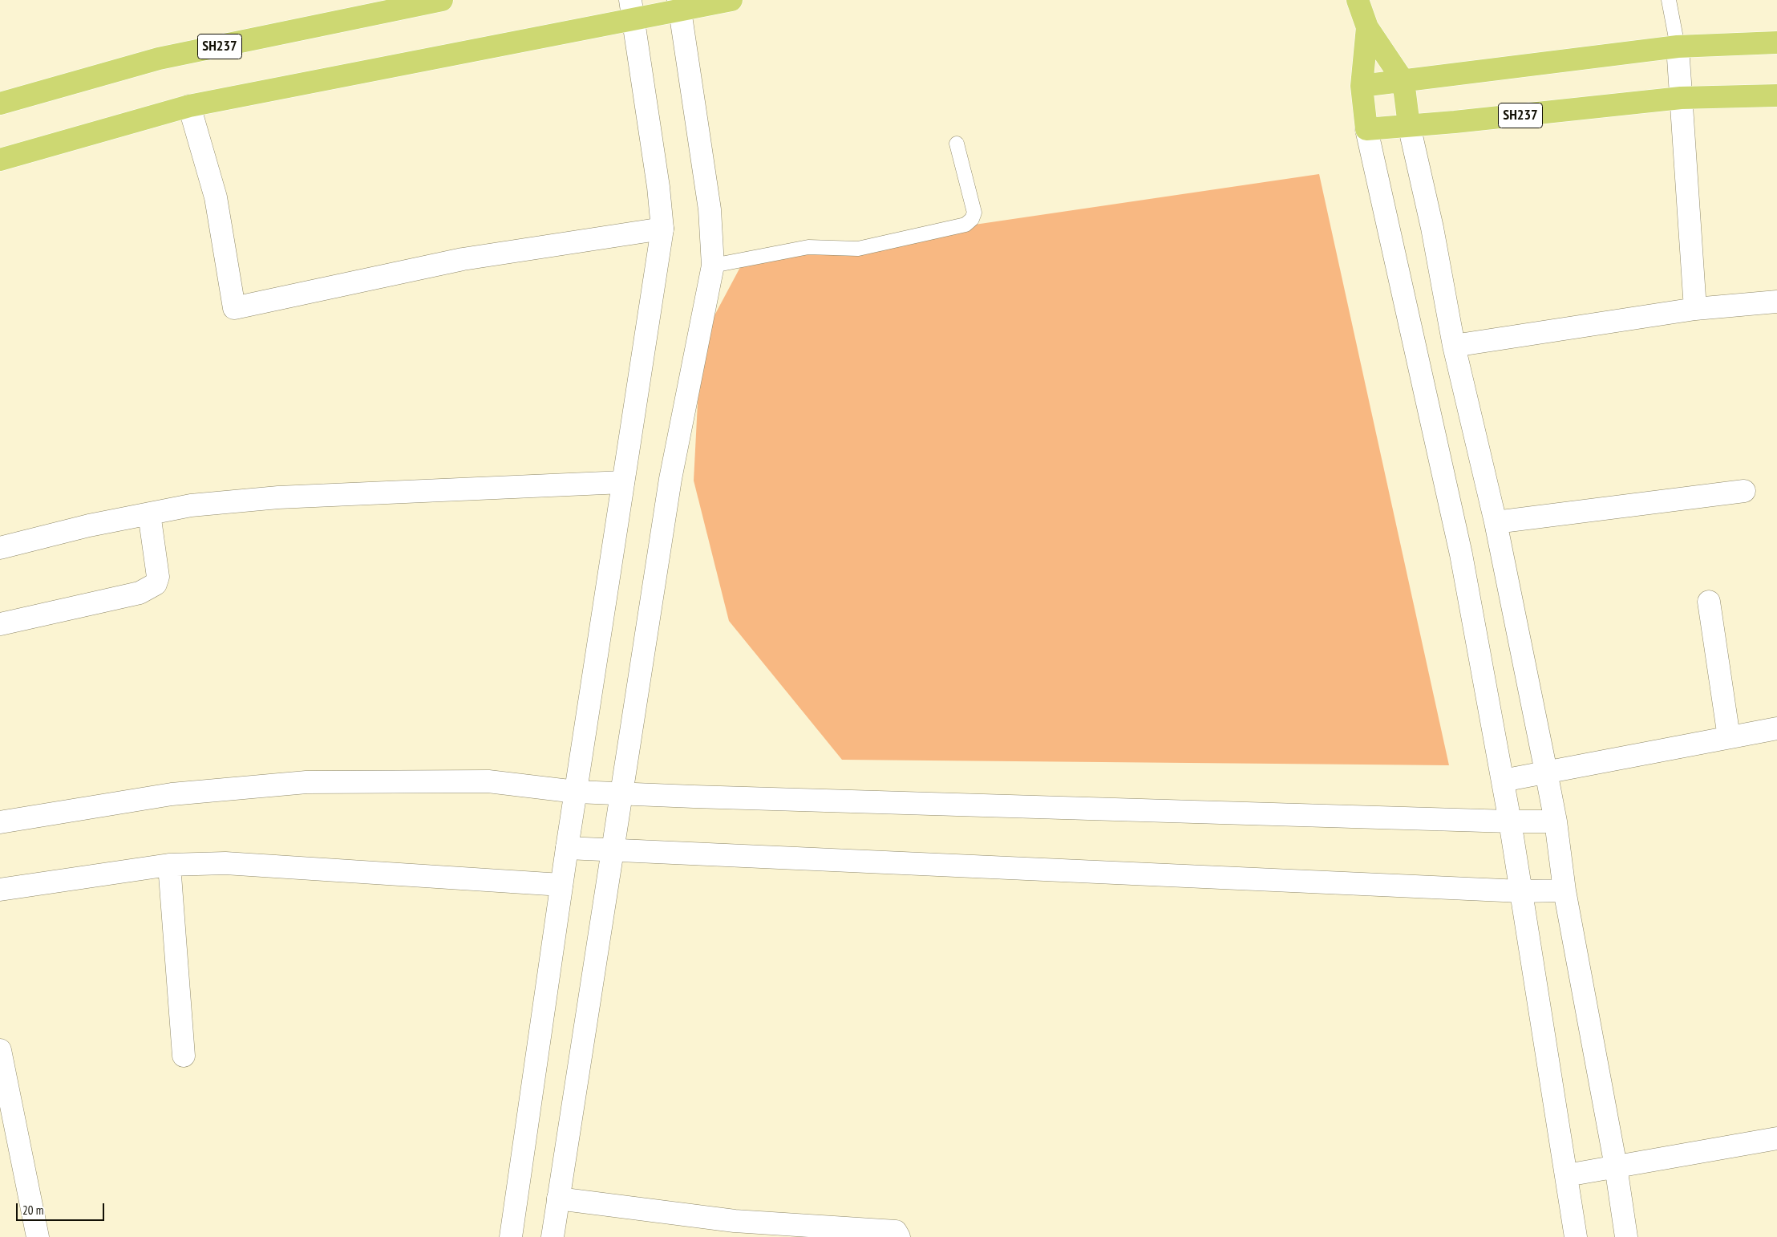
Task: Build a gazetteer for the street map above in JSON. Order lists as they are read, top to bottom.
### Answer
{
  "streets": {
    "main road": ["SH237"]
  },
  "scale_bar": "20 m"
}
